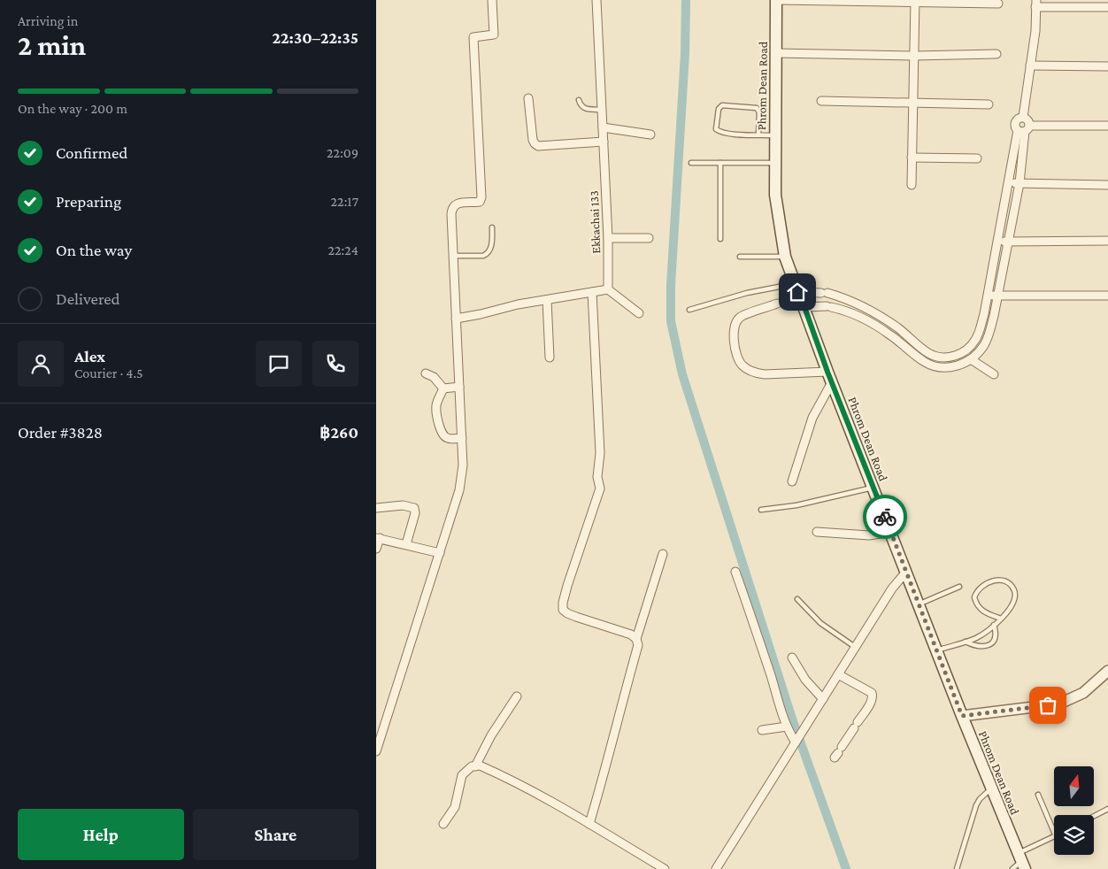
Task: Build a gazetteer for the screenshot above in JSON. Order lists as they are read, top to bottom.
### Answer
{
  "streets": {
    "main road": ["Phrom Dean Road"],
    "street": ["Ekkachai 133"]
  },
  "north": "top",
  "page": {
    "heading": ["2 min", "Arriving in", "22:30–22:35"],
    "panel": [
      "Alex",
      "Courier · 4.5",
      "Order #3828",
      "฿260"
    ],
    "bar": "On the way · 200 m",
    "list": [
      ["Confirmed", "22:09"],
      ["Preparing", "22:17"],
      ["On the way", "22:24"],
      "Delivered"
    ],
    "buttons": ["Help", "Share"]
  }
}
